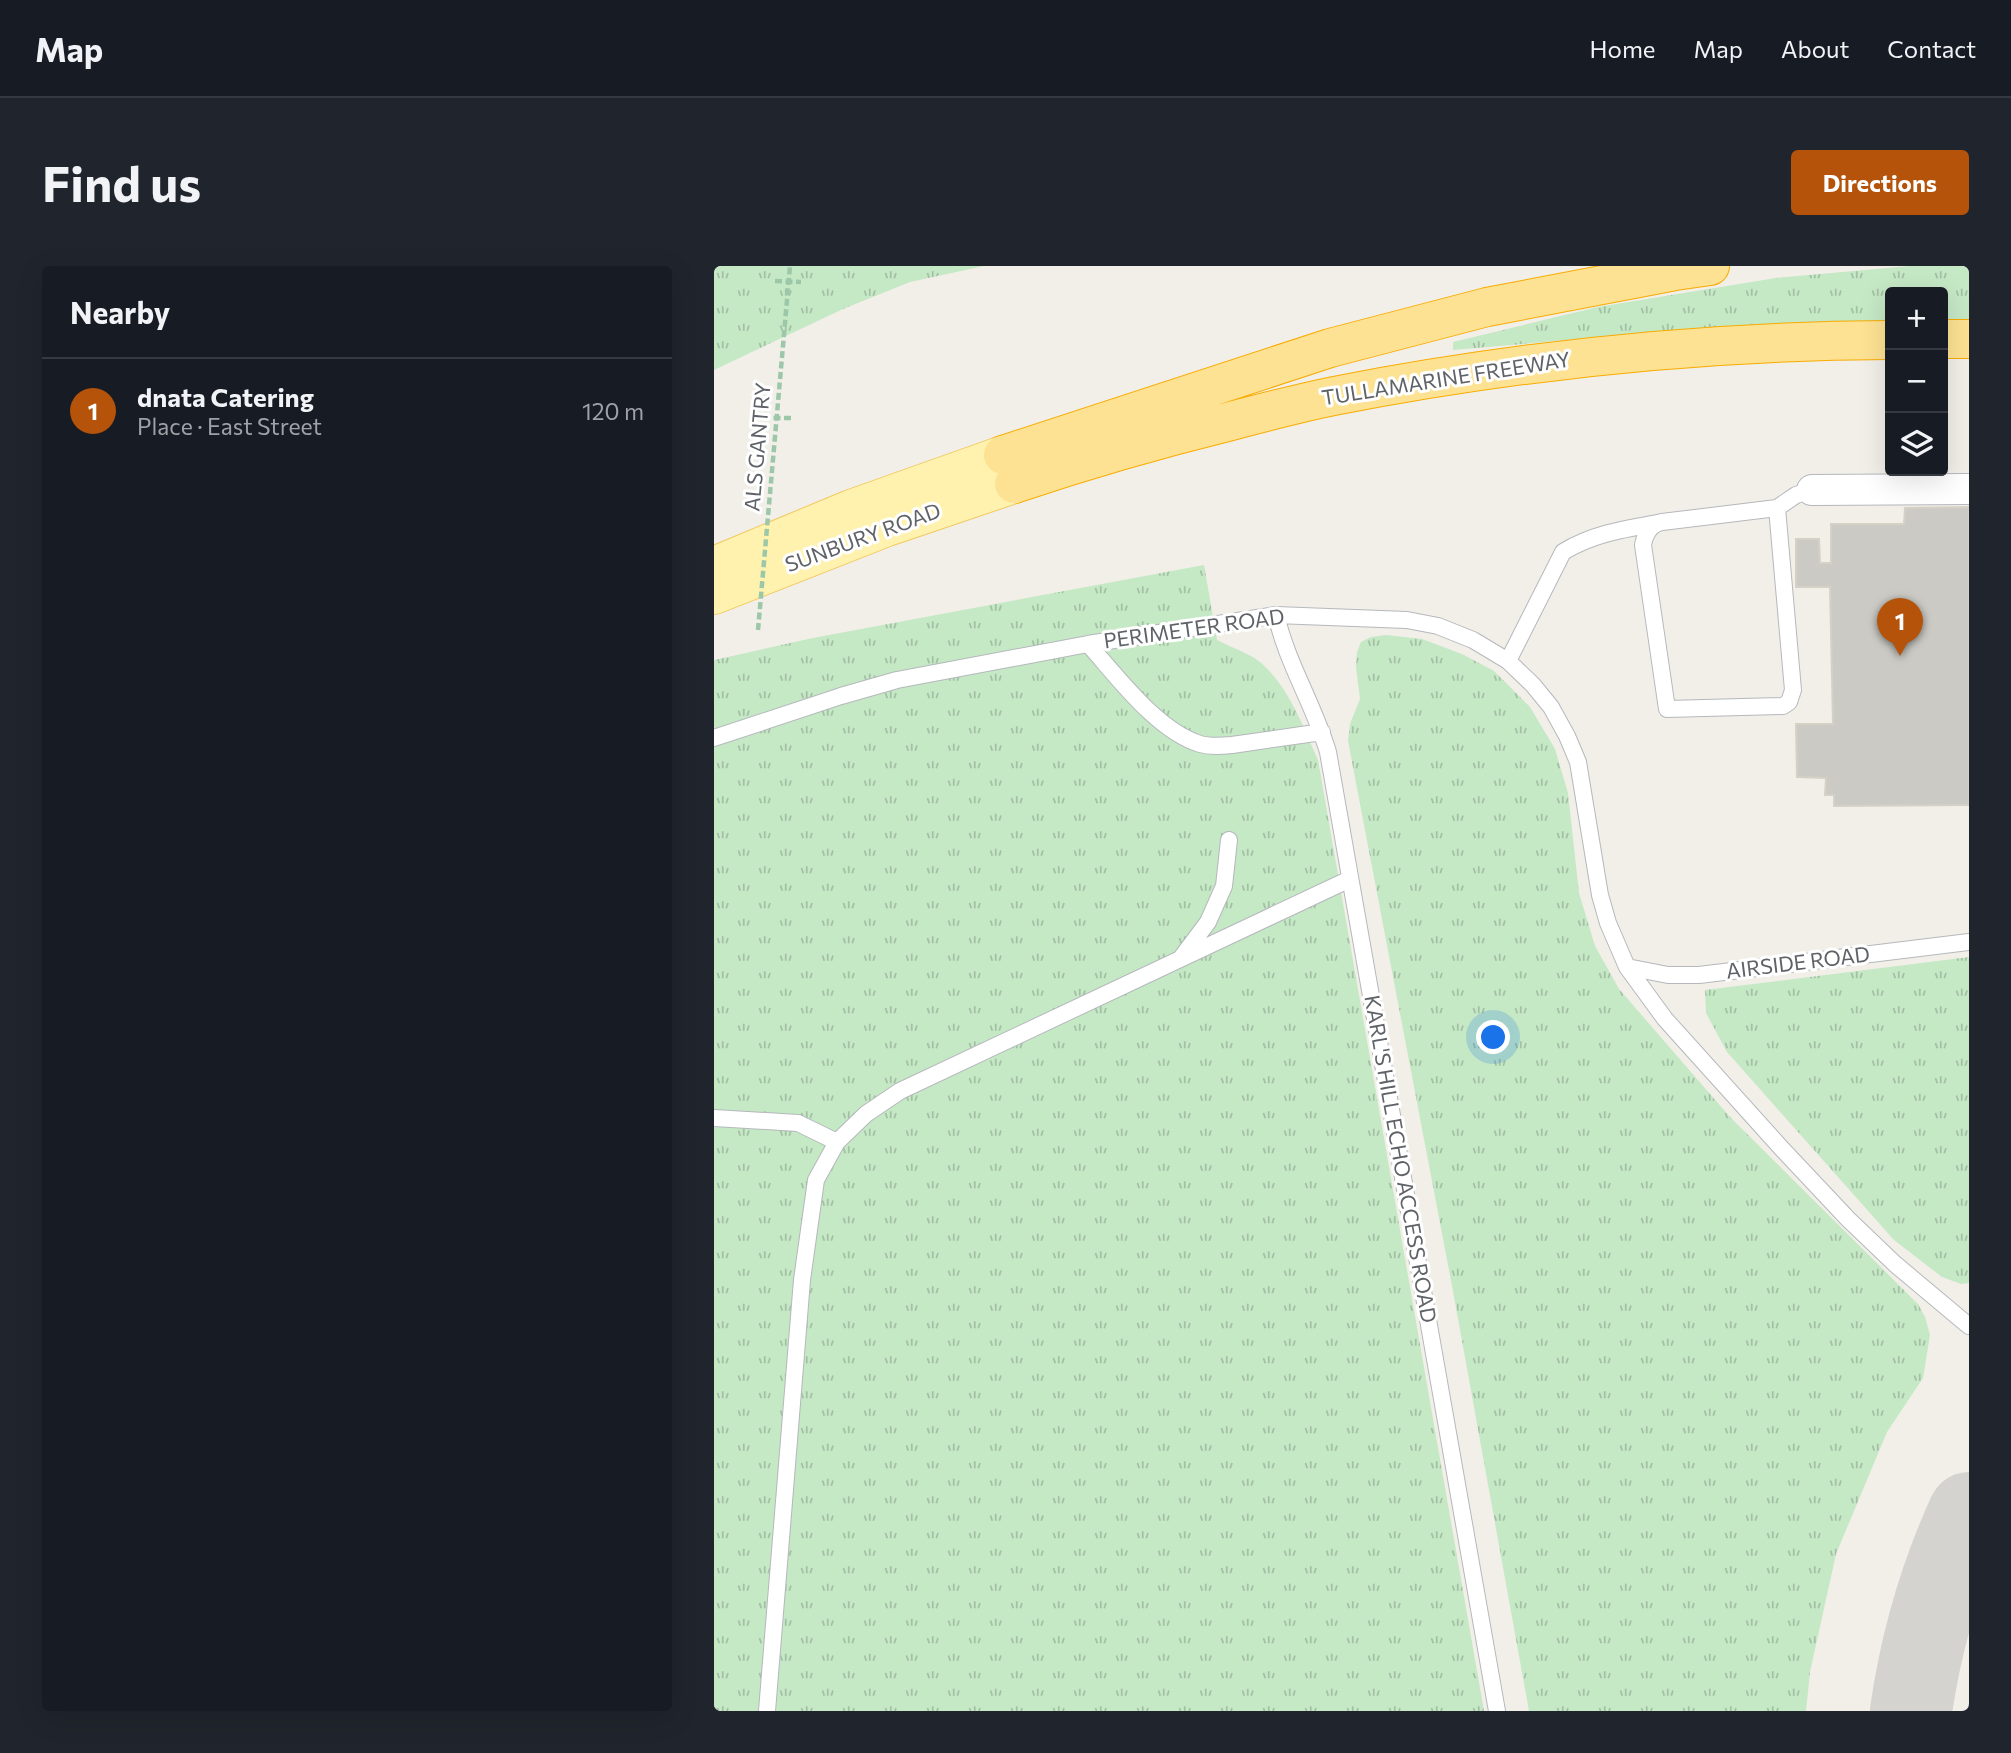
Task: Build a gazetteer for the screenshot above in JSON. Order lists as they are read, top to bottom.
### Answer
{
  "streets": {
    "highway": ["TULLAMARINE FREEWAY"],
    "main road": ["SUNBURY ROAD"],
    "lane": ["PERIMETER ROAD", "AIRSIDE ROAD", "KARL'S HILL ECHO ACCESS ROAD"],
    "path": ["ALS GANTRY"]
  },
  "crossings": [
    ["TULLAMARINE FREEWAY", "SUNBURY ROAD"],
    ["PERIMETER ROAD", "AIRSIDE ROAD"],
    ["PERIMETER ROAD", "KARL'S HILL ECHO ACCESS ROAD"]
  ],
  "page": {
    "header": "Map",
    "nav": [
      "Home",
      "Map",
      "About",
      "Contact"
    ],
    "buttons": "Directions",
    "title": "Find us",
    "heading": "Nearby",
    "map_buttons": ["+", "−"],
    "list": [
      {
        "mark": "1",
        "name": "dnata Catering",
        "note": "Place · East Street",
        "value": "120 m"
      }
    ],
    "pins": "1"
  }
}
